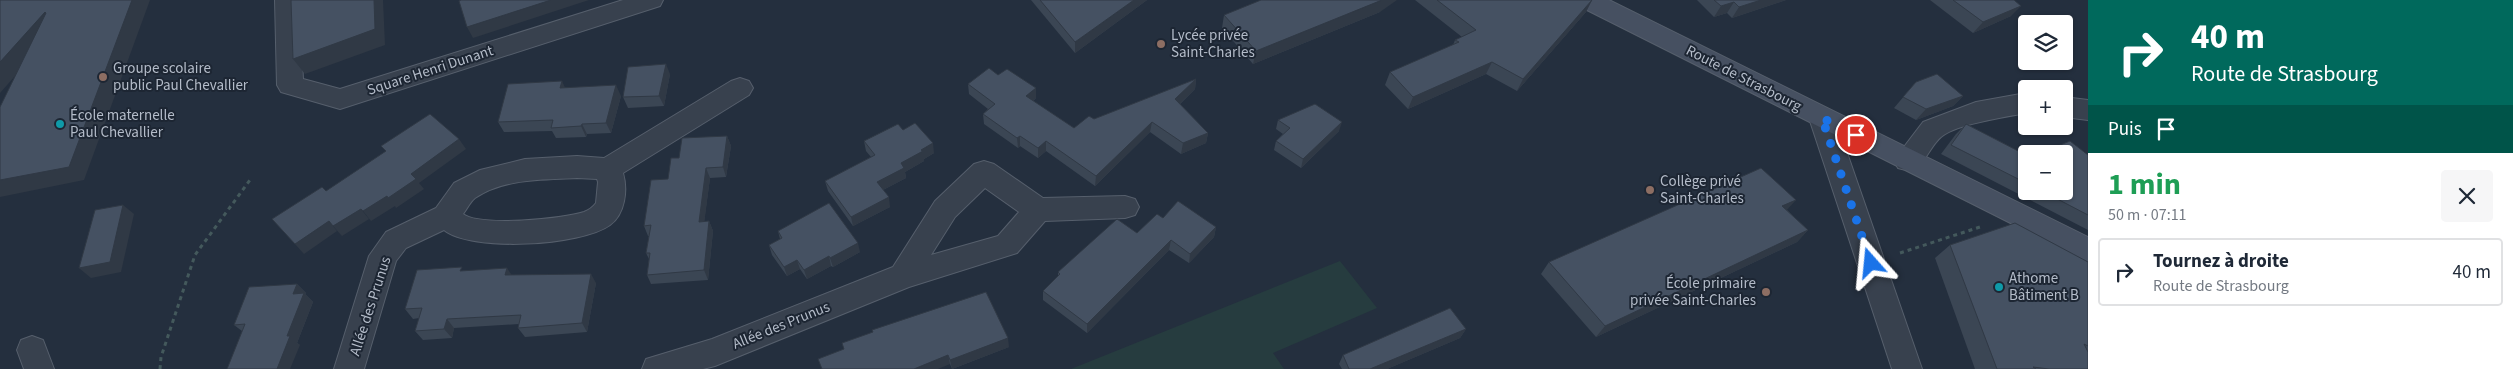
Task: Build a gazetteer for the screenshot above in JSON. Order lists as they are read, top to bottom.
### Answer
{
  "streets": {
    "main road": ["Route de Strasbourg"],
    "street": ["Square Henri Dunant", "Allée des Prunus"]
  },
  "places": [
    "Lycée privée Saint-Charles",
    "Groupe scolaire public Paul Chevallier",
    "École maternelle Paul Chevallier",
    "Collège privé Saint-Charles",
    "Athome Bâtiment B",
    "École primaire privée Saint-Charles"
  ],
  "page": {
    "turn": ["40 m", "Route de Strasbourg"],
    "map_buttons": ["+", "−"],
    "then": "Puis",
    "heading": ["1 min", "50 m · 07:11"],
    "list": [
      {
        "name": "Tournez à droite",
        "note": "Route de Strasbourg",
        "value": "40 m"
      }
    ]
  }
}
